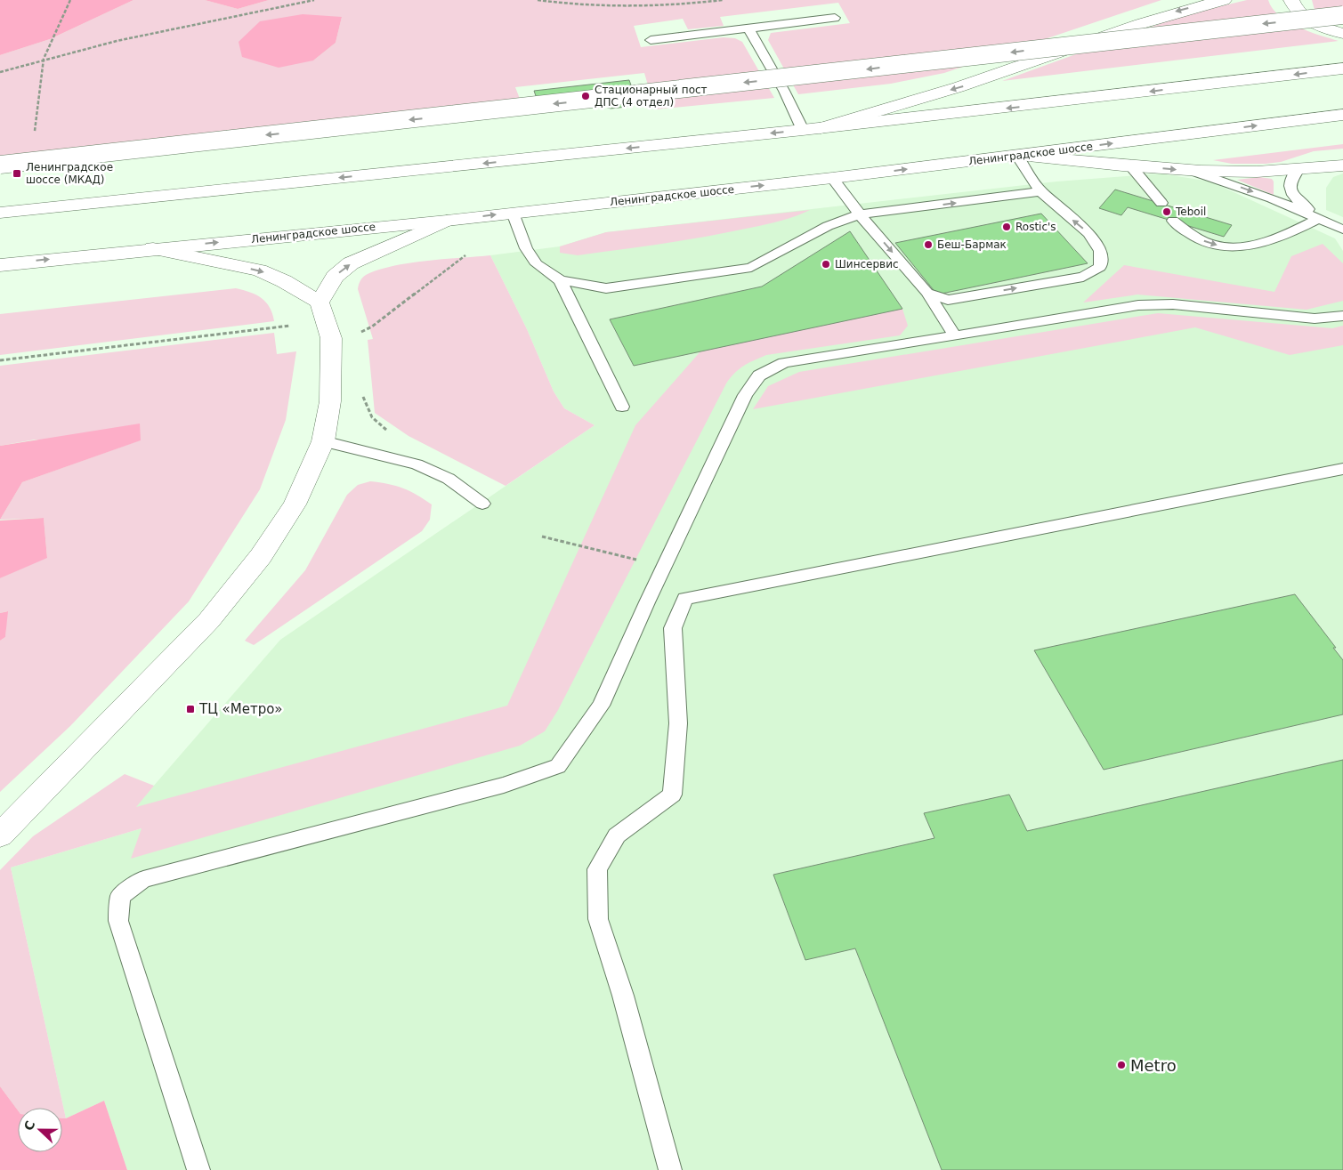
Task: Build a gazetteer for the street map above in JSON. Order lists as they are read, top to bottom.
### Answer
{
  "streets": {
    "main road": ["Ленинградское шоссе"]
  },
  "places": {
    "other": [
      "Стационарный пост ДПС (4 отдел)",
      "Teboil",
      "Rostic's",
      "Беш-Бармак",
      "Шинсервис",
      "Metro"
    ],
    "transit": ["Ленинградское шоссе (МКАД)", "ТЦ «Метро»"]
  },
  "north": "left"
}
